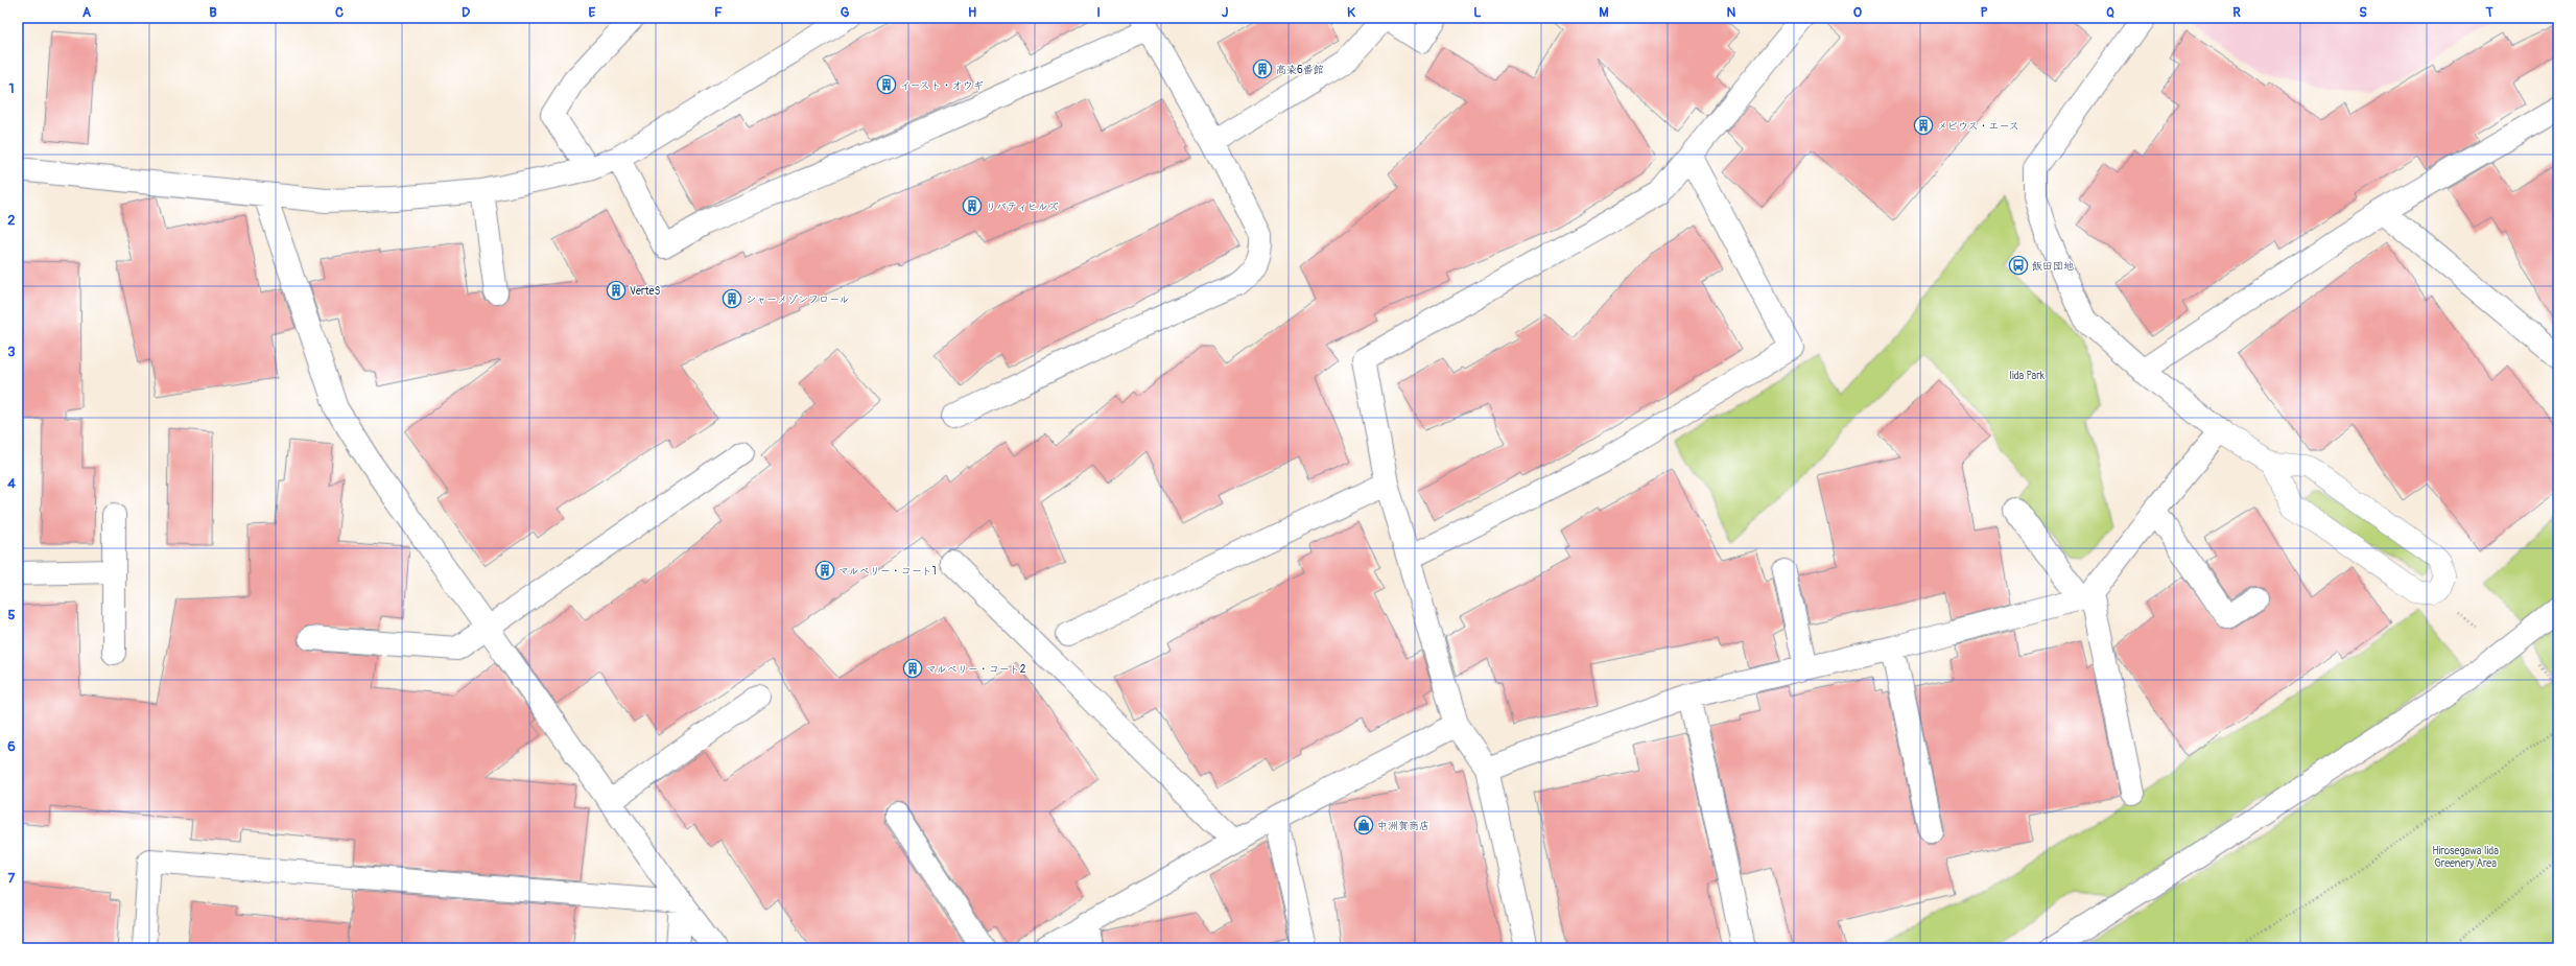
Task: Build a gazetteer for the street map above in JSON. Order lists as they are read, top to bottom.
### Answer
{
  "parks": ["Iida Park", "Hirosegawa Iida Greenery Area"],
  "places": {
    "building": [
      "高染6番館",
      "イースト・オウギ",
      "メビウス・エース",
      "リバティヒルズ",
      "VerteS",
      "シャーメゾンフロール",
      "マルベリー・コート1",
      "マルベリー・コート2"
    ],
    "bus stop": ["飯田団地"],
    "shop": ["中洲賀商店"]
  },
  "grid": {
    "columns": [
      "A",
      "B",
      "C",
      "D",
      "E",
      "F",
      "G",
      "H",
      "I",
      "J",
      "K",
      "L",
      "M",
      "N",
      "O",
      "P",
      "Q",
      "R",
      "S",
      "T"
    ],
    "rows": [
      "1",
      "2",
      "3",
      "4",
      "5",
      "6",
      "7"
    ]
  }
}
